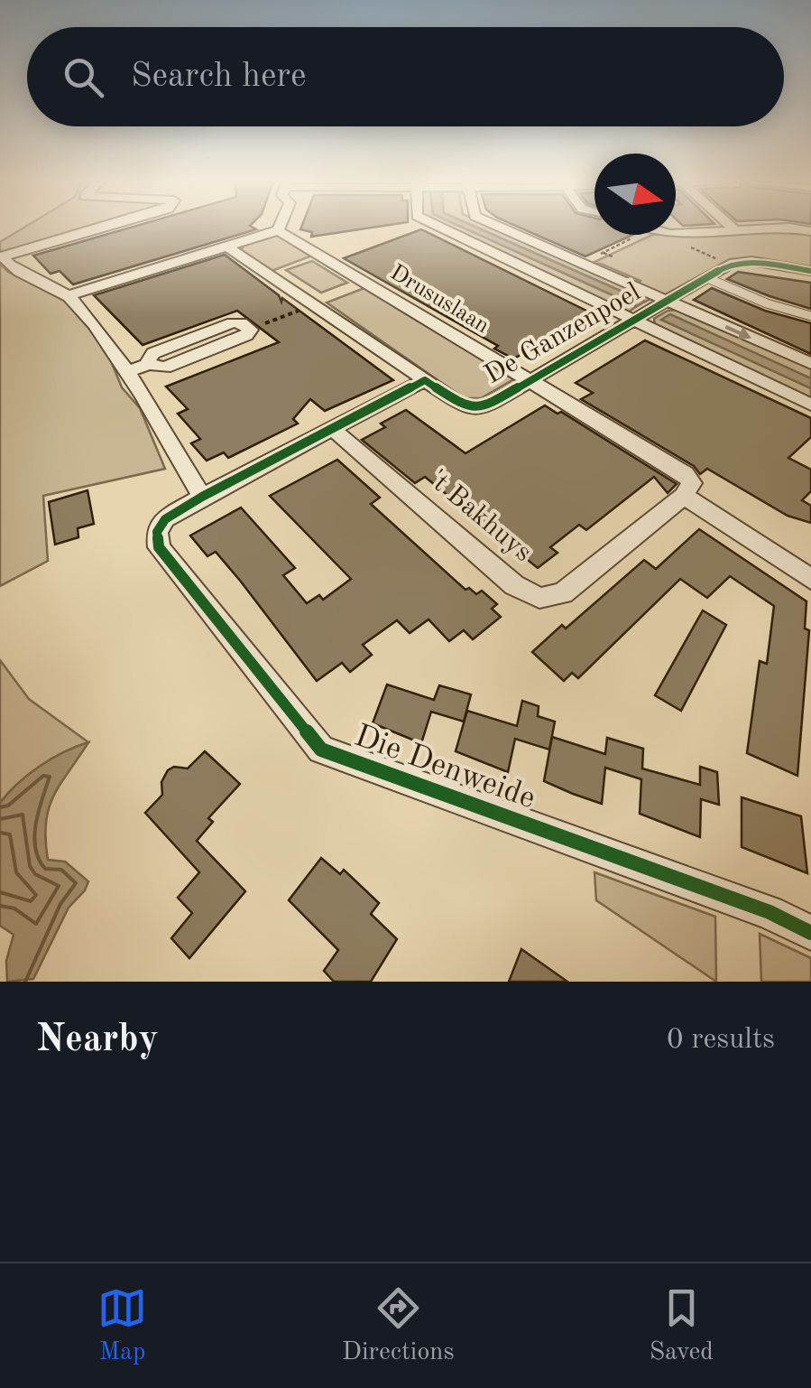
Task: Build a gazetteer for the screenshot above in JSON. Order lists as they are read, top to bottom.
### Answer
{
  "streets": {
    "street": [
      "Drususlaan",
      "De Ganzenpoel",
      "'t Bakhuys",
      "Die Denweide"
    ]
  },
  "crossings": [
    ["Drususlaan", "De Ganzenpoel"],
    ["Drususlaan", "'t Bakhuys"]
  ],
  "north": "right",
  "page": {
    "search": "Search here",
    "heading": ["Nearby", "0 results"],
    "nav": ["Map", "Directions", "Saved"]
  }
}
